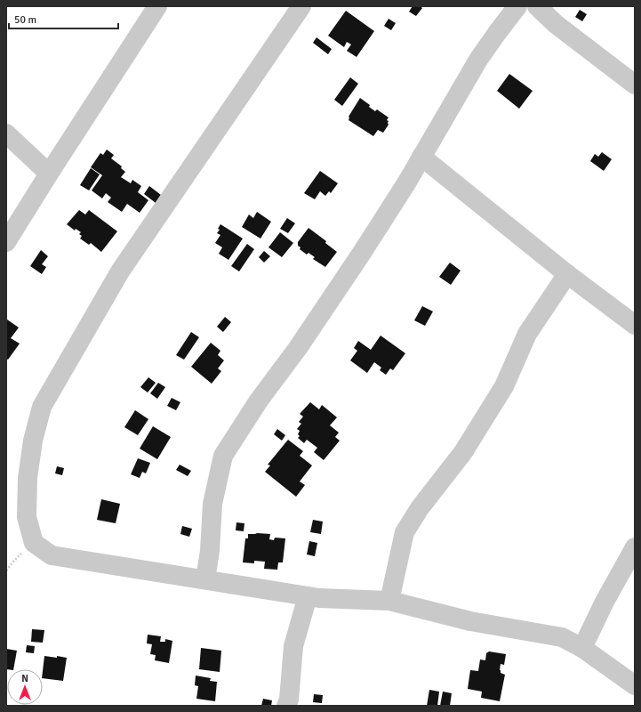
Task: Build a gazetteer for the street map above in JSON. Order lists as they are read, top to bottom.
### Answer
{
  "scale_bar": "50 m",
  "north": "top"
}
